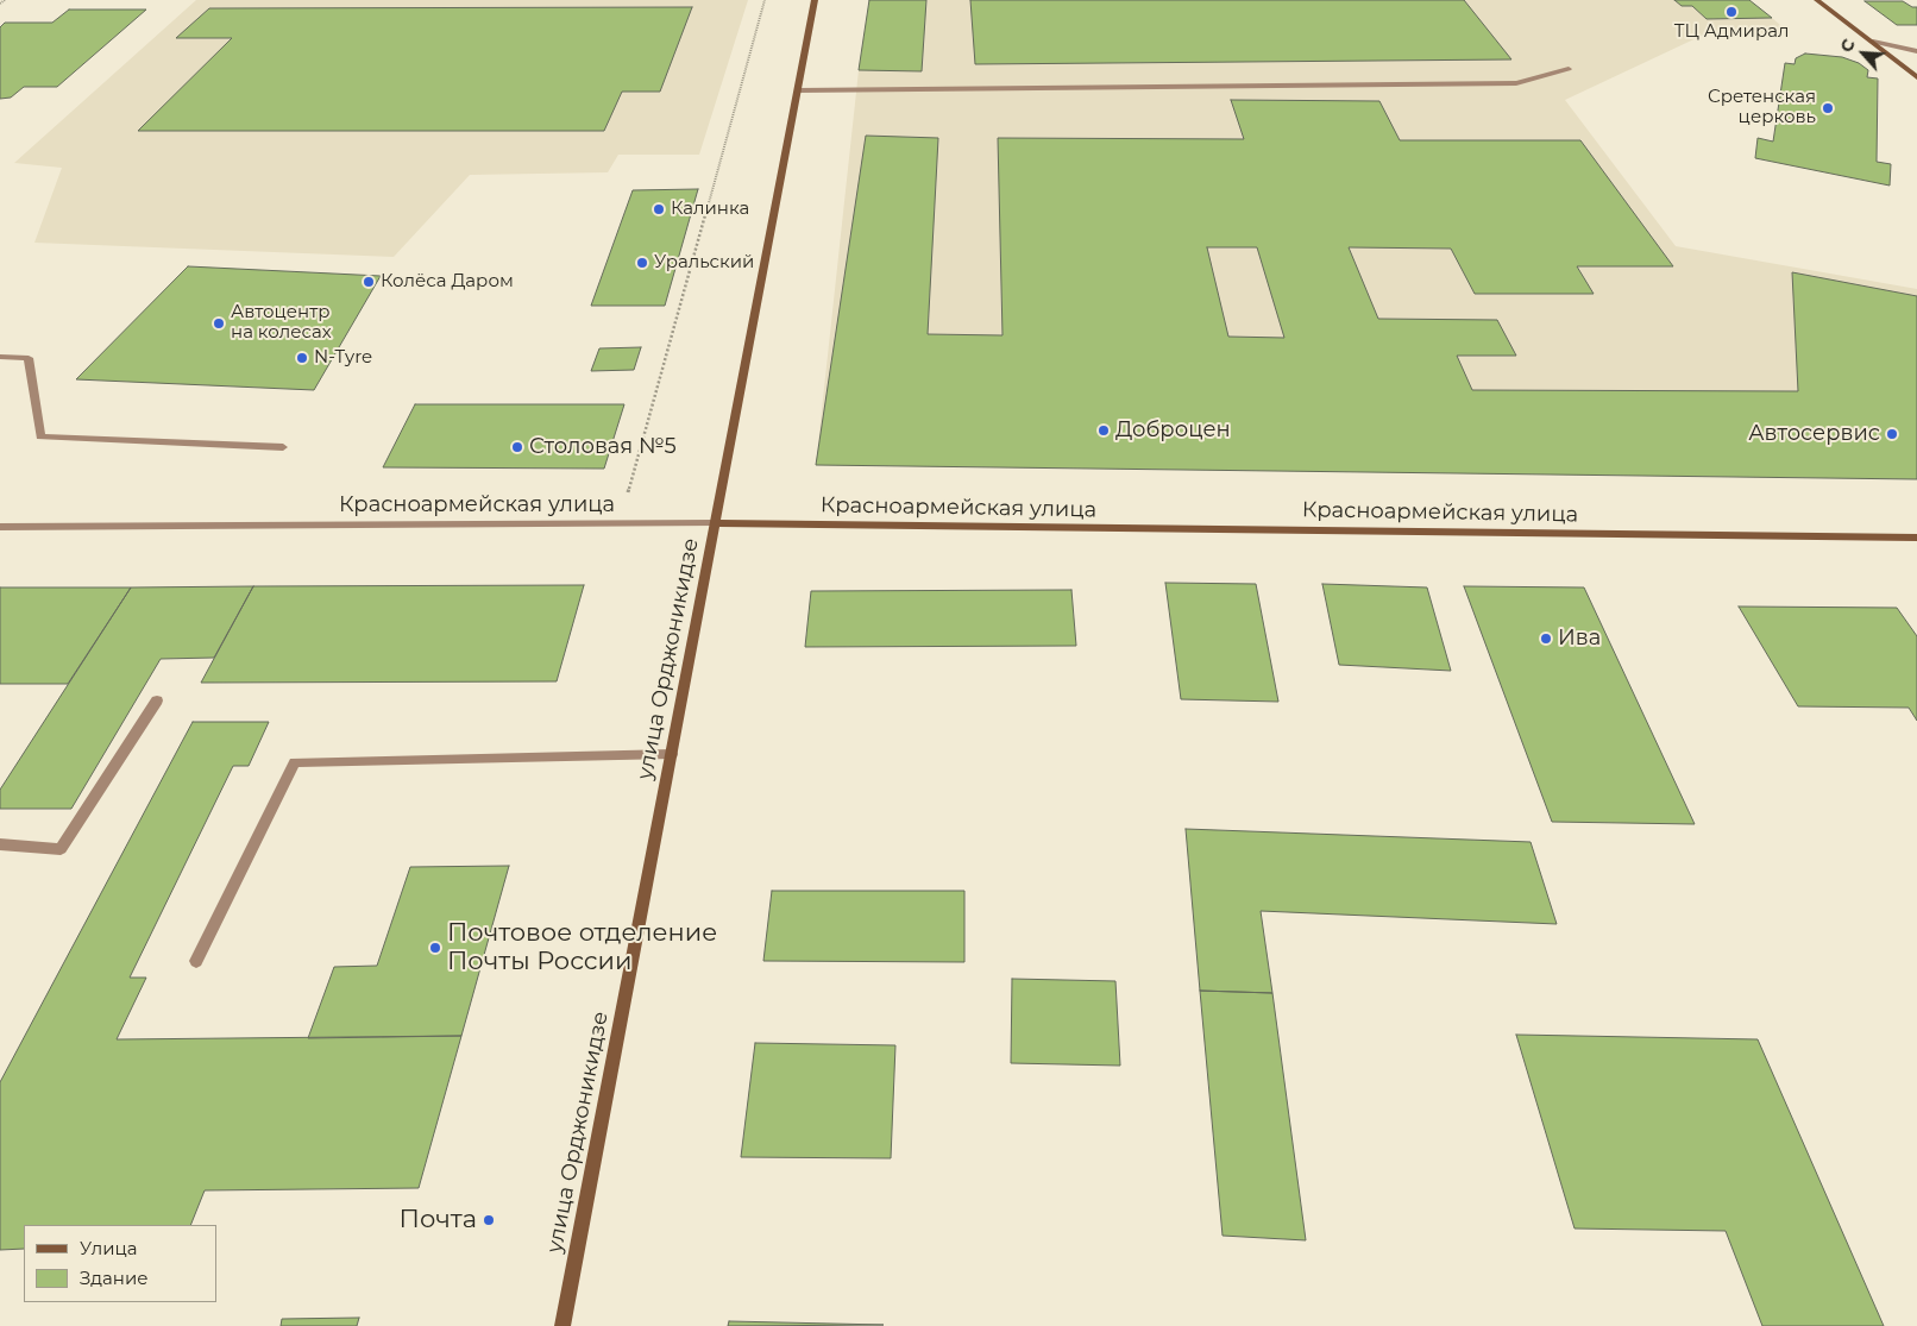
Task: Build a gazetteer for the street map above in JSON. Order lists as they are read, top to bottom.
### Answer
{
  "streets": {
    "main road": ["Красноармейская улица", "улица Орджоникидзе"]
  },
  "crossings": [
    ["Красноармейская улица", "улица Орджоникидзе"]
  ],
  "places": [
    "ТЦ Адмирал",
    "Сретенская церковь",
    "Калинка",
    "Уральский",
    "Колёса Даром",
    "Автоцентр на колесах",
    "N-Tyre",
    "Доброцен",
    "Автосервис",
    "Столовая №5",
    "Ива",
    "Почтовое отделение Почты России",
    "Почта"
  ],
  "legend": ["Улица", "Здание"],
  "north": "top left"
}
